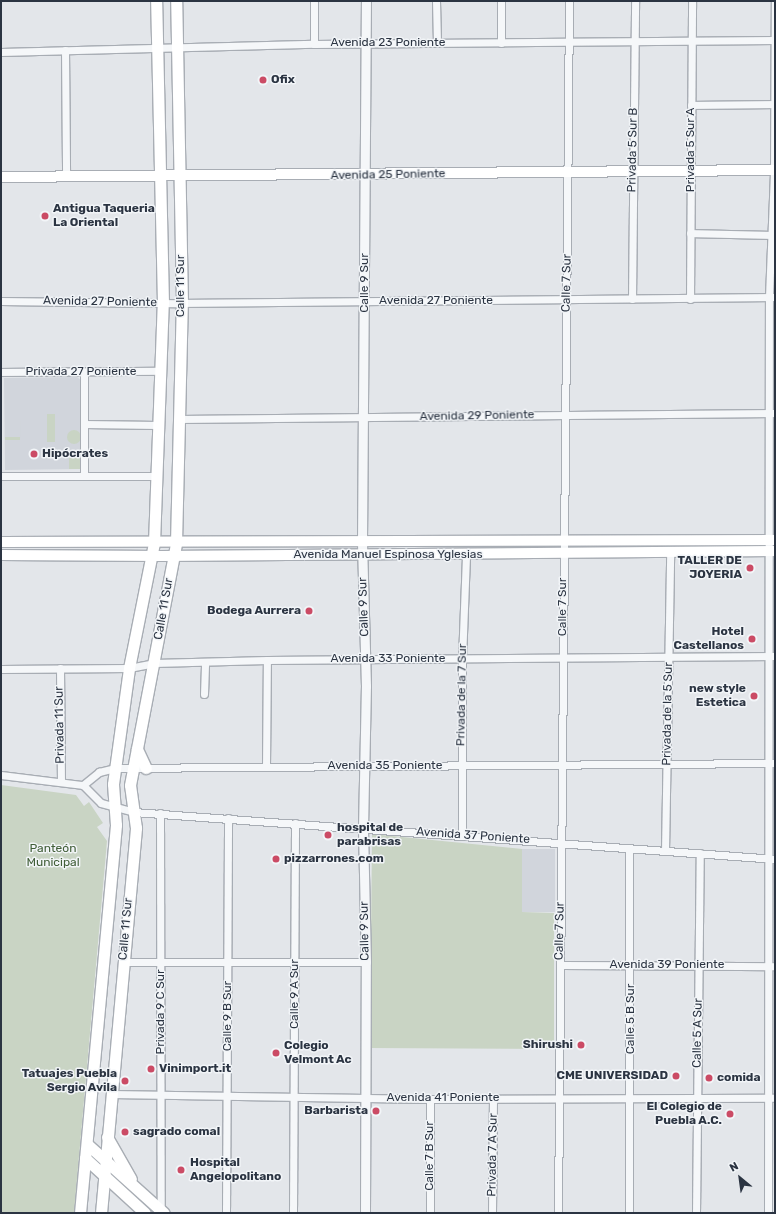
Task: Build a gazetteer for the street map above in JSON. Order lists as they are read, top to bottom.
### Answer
{
  "streets": {
    "main road": ["Avenida 25 Poniente", "Calle 11 Sur", "Avenida Manuel Espinosa Yglesias"],
    "street": [
      "Avenida 23 Poniente",
      "Privada 5 Sur B",
      "Privada 5 Sur A",
      "Calle 9 Sur",
      "Calle 7 Sur",
      "Avenida 27 Poniente",
      "Privada 27 Poniente",
      "Avenida 29 Poniente",
      "Avenida 33 Poniente",
      "Privada de la 7 Sur",
      "Privada de la 5 Sur",
      "Privada 11 Sur",
      "Avenida 35 Poniente",
      "Avenida 37 Poniente",
      "Avenida 39 Poniente",
      "Calle 9 A Sur",
      "Privada 9 C Sur",
      "Calle 9 B Sur",
      "Calle 5 B Sur",
      "Calle 5 A Sur",
      "Avenida 41 Poniente",
      "Privada 7 A Sur",
      "Calle 7 B Sur"
    ]
  },
  "crossings": [
    ["Avenida 23 Poniente", "Privada 5 Sur B"],
    ["Avenida 23 Poniente", "Privada 5 Sur A"],
    ["Avenida 23 Poniente", "Calle 9 Sur"],
    ["Avenida 23 Poniente", "Calle 7 Sur"],
    ["Avenida 23 Poniente", "Calle 11 Sur"],
    ["Privada 5 Sur B", "Avenida 25 Poniente"],
    ["Privada 5 Sur B", "Avenida 27 Poniente"],
    ["Privada 5 Sur A", "Avenida 25 Poniente"],
    ["Privada 5 Sur A", "Avenida 27 Poniente"],
    ["Avenida 25 Poniente", "Calle 9 Sur"],
    ["Avenida 25 Poniente", "Calle 7 Sur"],
    ["Avenida 25 Poniente", "Calle 11 Sur"],
    ["Calle 9 Sur", "Avenida 27 Poniente"],
    ["Calle 9 Sur", "Avenida 29 Poniente"],
    ["Calle 9 Sur", "Avenida Manuel Espinosa Yglesias"],
    ["Calle 9 Sur", "Avenida 33 Poniente"],
    ["Calle 9 Sur", "Avenida 35 Poniente"],
    ["Calle 9 Sur", "Avenida 37 Poniente"],
    ["Calle 9 Sur", "Avenida 41 Poniente"],
    ["Calle 7 Sur", "Avenida 27 Poniente"],
    ["Calle 7 Sur", "Avenida 29 Poniente"],
    ["Calle 7 Sur", "Avenida Manuel Espinosa Yglesias"],
    ["Calle 7 Sur", "Avenida 33 Poniente"],
    ["Calle 7 Sur", "Avenida 35 Poniente"],
    ["Calle 7 Sur", "Avenida 37 Poniente"],
    ["Calle 7 Sur", "Avenida 39 Poniente"],
    ["Calle 7 Sur", "Avenida 41 Poniente"],
    ["Calle 11 Sur", "Avenida 27 Poniente"],
    ["Calle 11 Sur", "Privada 27 Poniente"],
    ["Calle 11 Sur", "Avenida 29 Poniente"],
    ["Calle 11 Sur", "Avenida Manuel Espinosa Yglesias"],
    ["Calle 11 Sur", "Avenida 33 Poniente"],
    ["Calle 11 Sur", "Avenida 35 Poniente"],
    ["Calle 11 Sur", "Avenida 37 Poniente"],
    ["Calle 11 Sur", "Avenida 41 Poniente"],
    ["Avenida Manuel Espinosa Yglesias", "Privada de la 7 Sur"],
    ["Avenida Manuel Espinosa Yglesias", "Privada de la 5 Sur"],
    ["Avenida 33 Poniente", "Privada de la 7 Sur"],
    ["Avenida 33 Poniente", "Privada de la 5 Sur"],
    ["Avenida 33 Poniente", "Privada 11 Sur"],
    ["Privada de la 7 Sur", "Avenida 35 Poniente"],
    ["Privada de la 7 Sur", "Avenida 37 Poniente"],
    ["Privada de la 5 Sur", "Avenida 35 Poniente"],
    ["Privada de la 5 Sur", "Avenida 37 Poniente"],
    ["Avenida 35 Poniente", "Avenida 37 Poniente"],
    ["Avenida 37 Poniente", "Calle 9 A Sur"],
    ["Avenida 37 Poniente", "Privada 9 C Sur"],
    ["Avenida 37 Poniente", "Calle 9 B Sur"],
    ["Avenida 37 Poniente", "Calle 5 B Sur"],
    ["Avenida 37 Poniente", "Calle 5 A Sur"],
    ["Avenida 39 Poniente", "Calle 5 B Sur"],
    ["Avenida 39 Poniente", "Calle 5 A Sur"],
    ["Calle 9 A Sur", "Avenida 41 Poniente"],
    ["Privada 9 C Sur", "Avenida 41 Poniente"],
    ["Calle 9 B Sur", "Avenida 41 Poniente"],
    ["Calle 5 B Sur", "Avenida 41 Poniente"],
    ["Calle 5 A Sur", "Avenida 41 Poniente"],
    ["Avenida 41 Poniente", "Privada 7 A Sur"],
    ["Avenida 41 Poniente", "Calle 7 B Sur"]
  ],
  "parks": ["Panteón Municipal"],
  "places": [
    "Ofix",
    "Antigua Taqueria La Oriental",
    "Hipócrates",
    "TALLER DE JOYERIA",
    "Bodega Aurrera",
    "Hotel Castellanos",
    "new style Estetica",
    "hospital de parabrisas",
    "pizzarrones.com",
    "Shirushi",
    "Colegio Velmont Ac",
    "Vinimport.it",
    "CME UNIVERSIDAD",
    "comida",
    "Tatuajes Puebla Sergio Avila",
    "Barbarista",
    "El Colegio de Puebla A.C.",
    "sagrado comal",
    "Hospital Angelopolitano"
  ],
  "north": "top left"
}
